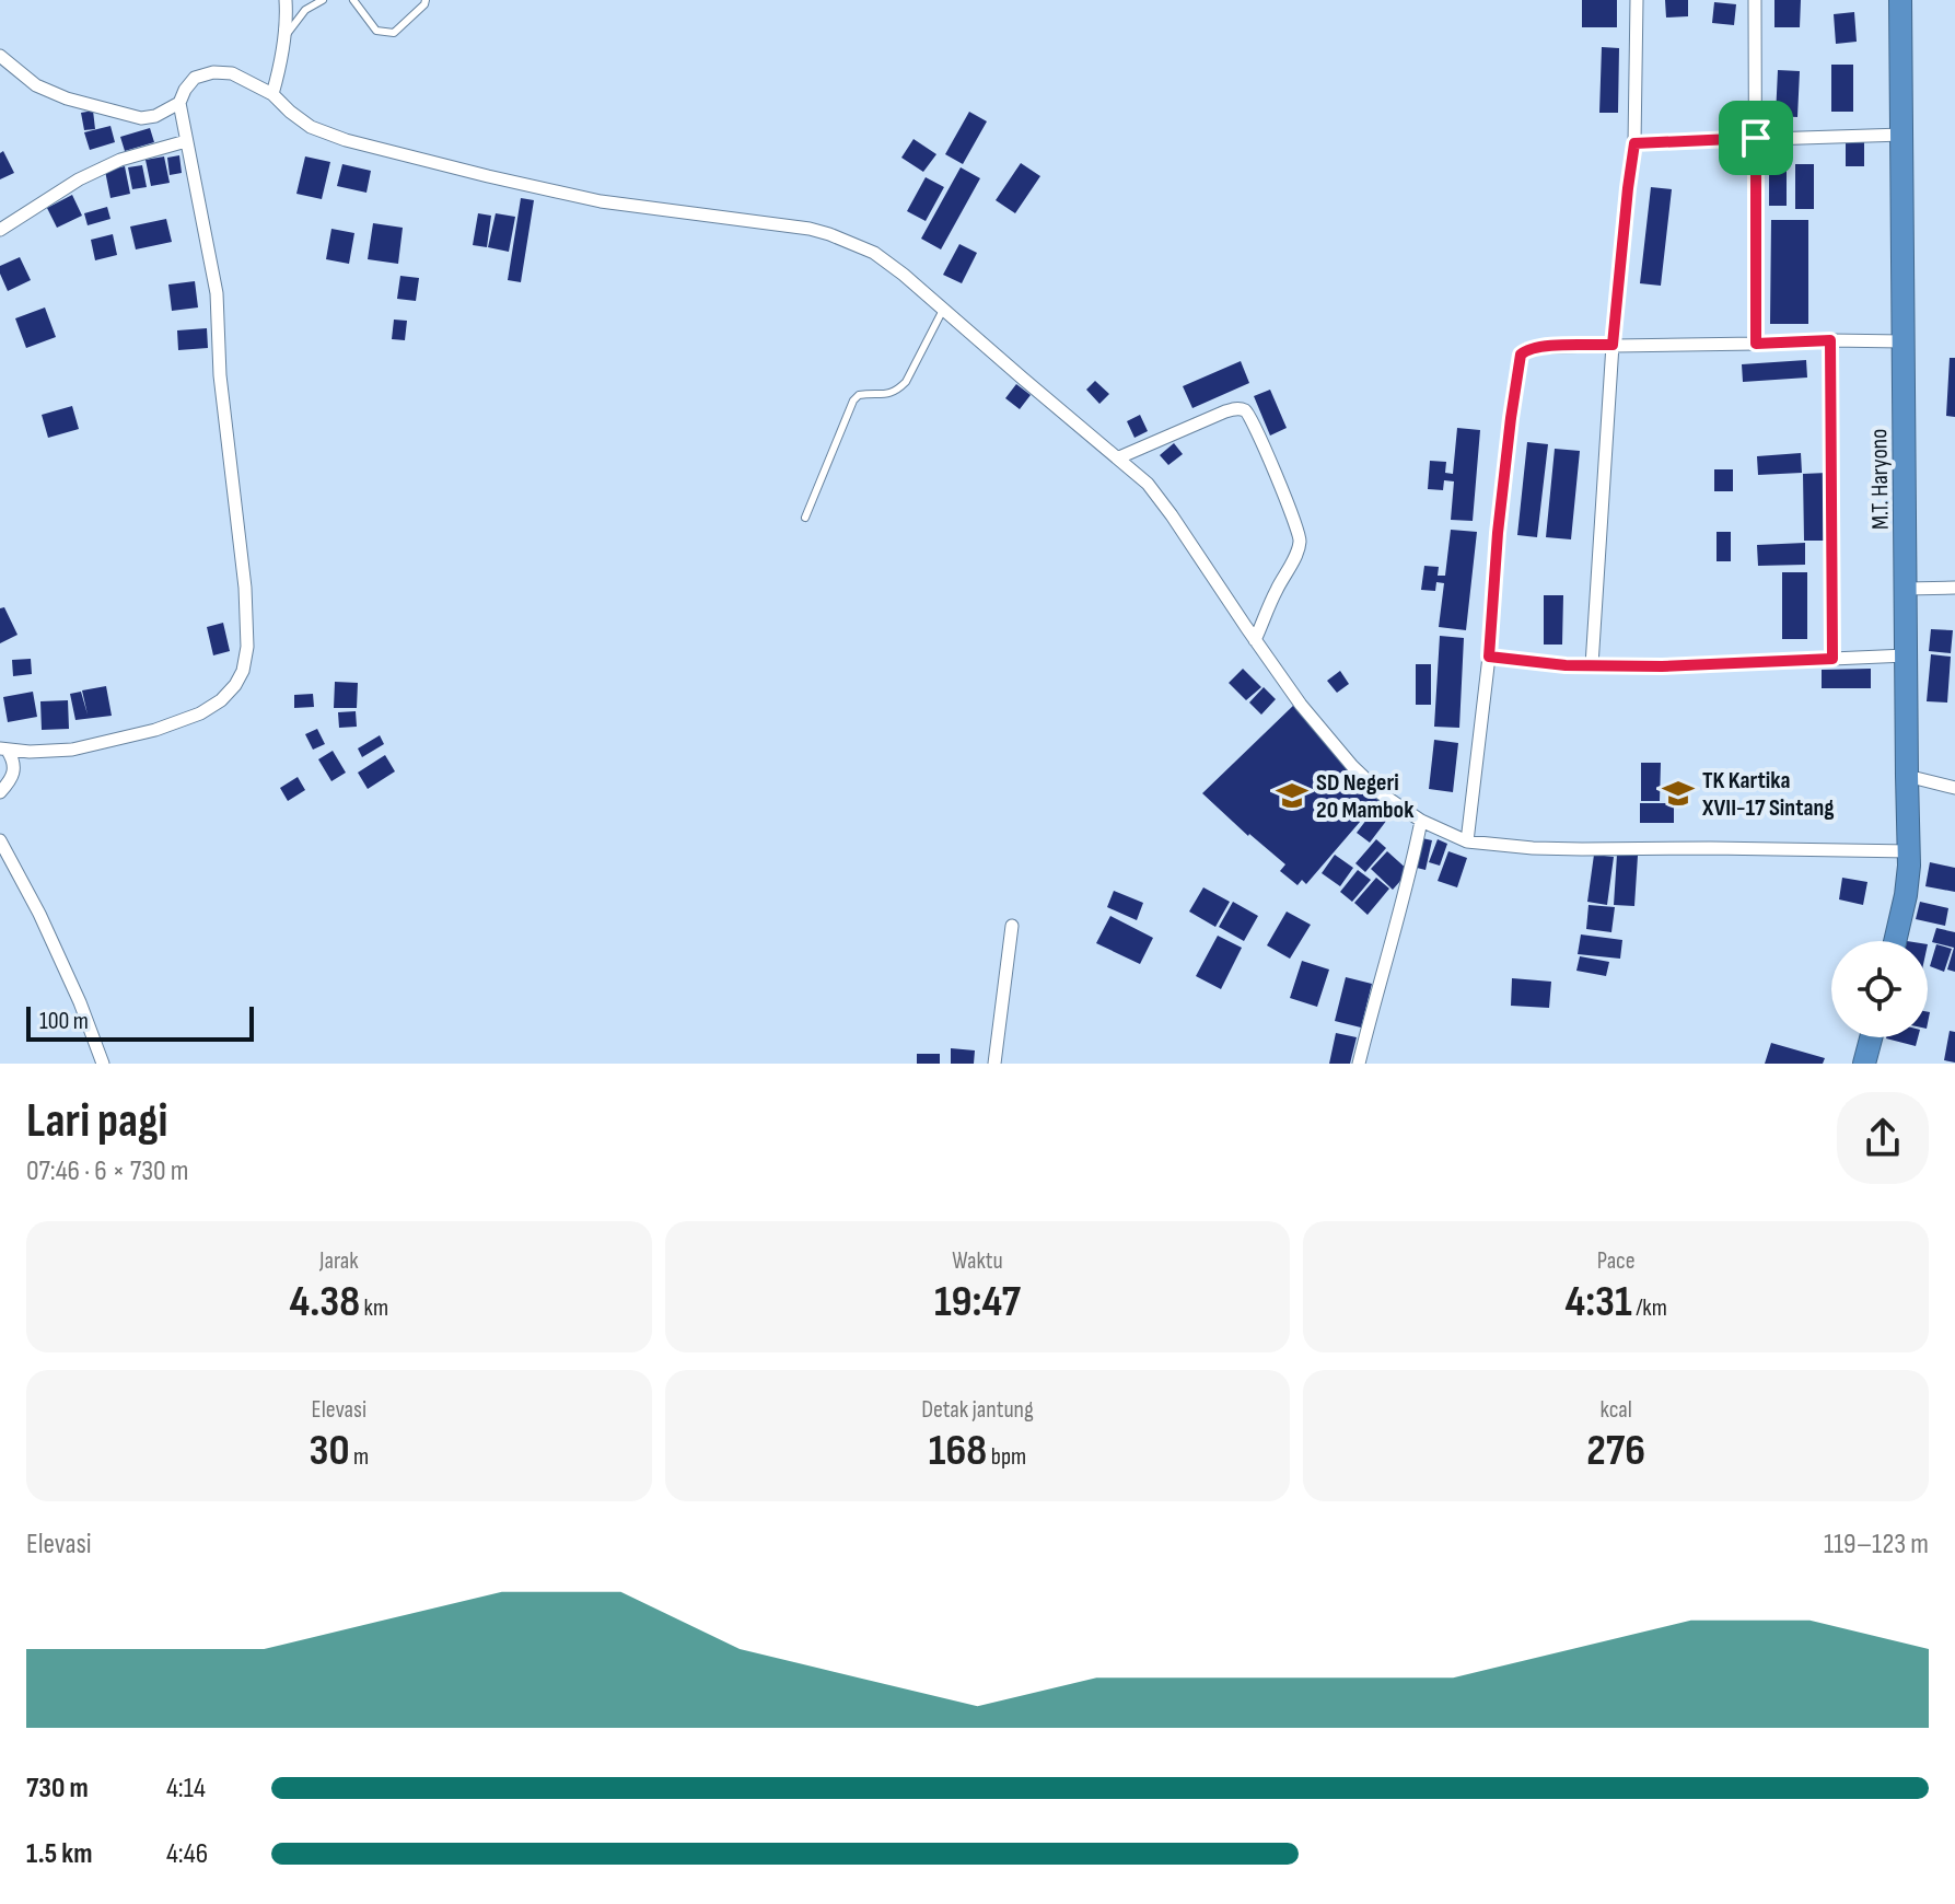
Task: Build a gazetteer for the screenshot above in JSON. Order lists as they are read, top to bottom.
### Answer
{
  "streets": {
    "highway": ["M.T. Haryono"]
  },
  "places": {
    "school or university": ["TK Kartika XVII-17 Sintang", "SD Negeri 20 Mambok"]
  },
  "scale_bar": "100 m",
  "page": {
    "scale": "100 m",
    "heading": ["Lari pagi", "07:46 · 6 × 730 m"],
    "stats": [
      ["Jarak", "4.38 km"],
      ["Waktu", "19:47"],
      ["Pace", "4:31 /km"],
      ["Elevasi", "30 m"],
      ["Detak jantung", "168 bpm"],
      ["kcal", "276"]
    ],
    "chart": ["Elevasi", "119–123 m"],
    "list": [
      {
        "name": "730 m",
        "note": "4:14"
      },
      {
        "name": "1.5 km",
        "note": "4:46"
      }
    ]
  }
}
